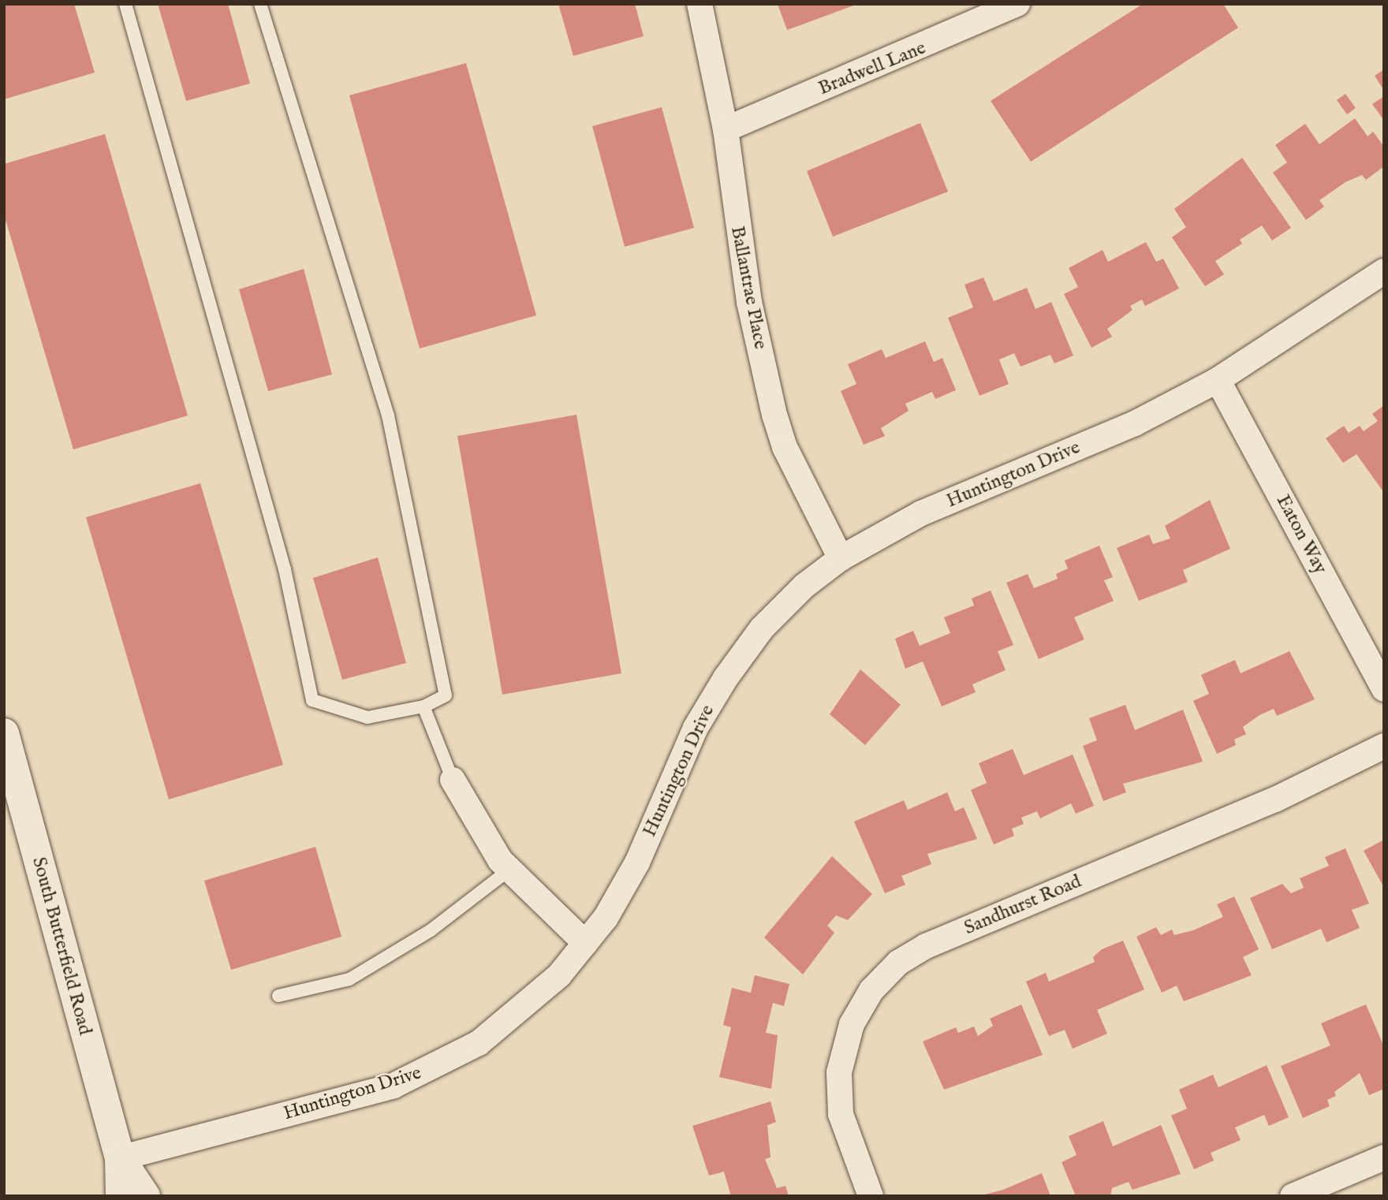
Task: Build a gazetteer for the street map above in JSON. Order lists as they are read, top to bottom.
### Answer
{
  "streets": {
    "main road": ["South Butterfield Road"],
    "street": [
      "Bradwell Lane",
      "Ballantrae Place",
      "Huntington Drive",
      "Eaton Way",
      "Sandhurst Road"
    ]
  },
  "crossings": [
    ["Bradwell Lane", "Ballantrae Place"],
    ["Ballantrae Place", "Huntington Drive"],
    ["Huntington Drive", "Eaton Way"],
    ["Huntington Drive", "South Butterfield Road"]
  ]
}
